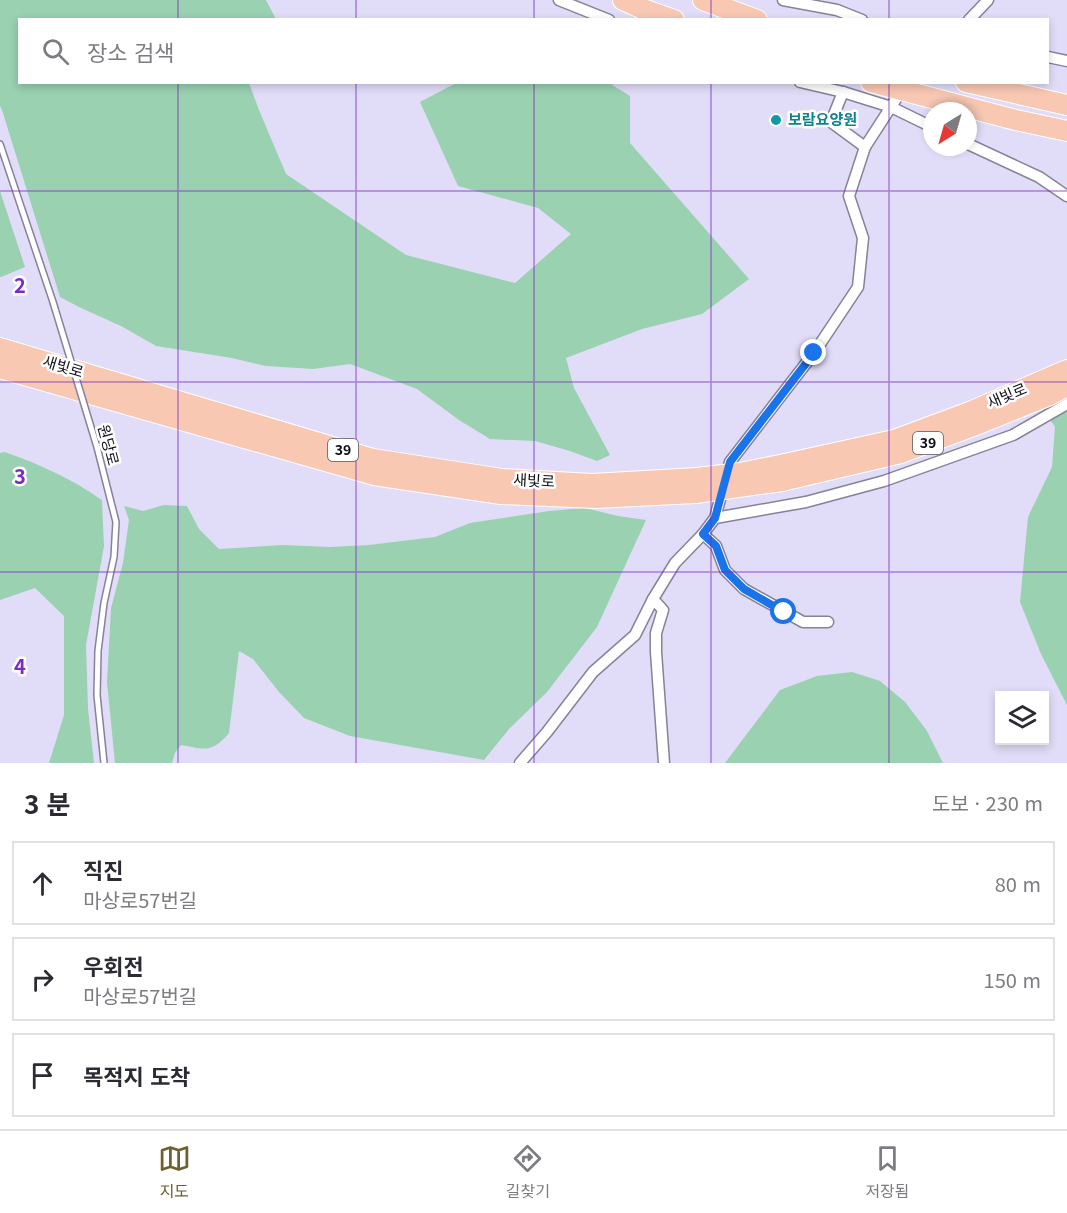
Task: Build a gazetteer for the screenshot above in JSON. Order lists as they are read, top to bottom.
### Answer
{
  "streets": {
    "highway": ["새빛로", "39"],
    "lane": ["원당로"]
  },
  "places": ["보람요양원"],
  "north": "bottom left",
  "page": {
    "search": "장소 검색",
    "heading": ["3 분", "도보 · 230 m"],
    "list": [
      ["직진", "마상로57번길", "80 m"],
      ["우회전", "마상로57번길", "150 m"],
      "목적지 도착"
    ],
    "nav": ["지도", "길찾기", "저장됨"]
  },
  "grid": {
    "rows": ["2", "3", "4"]
  }
}
